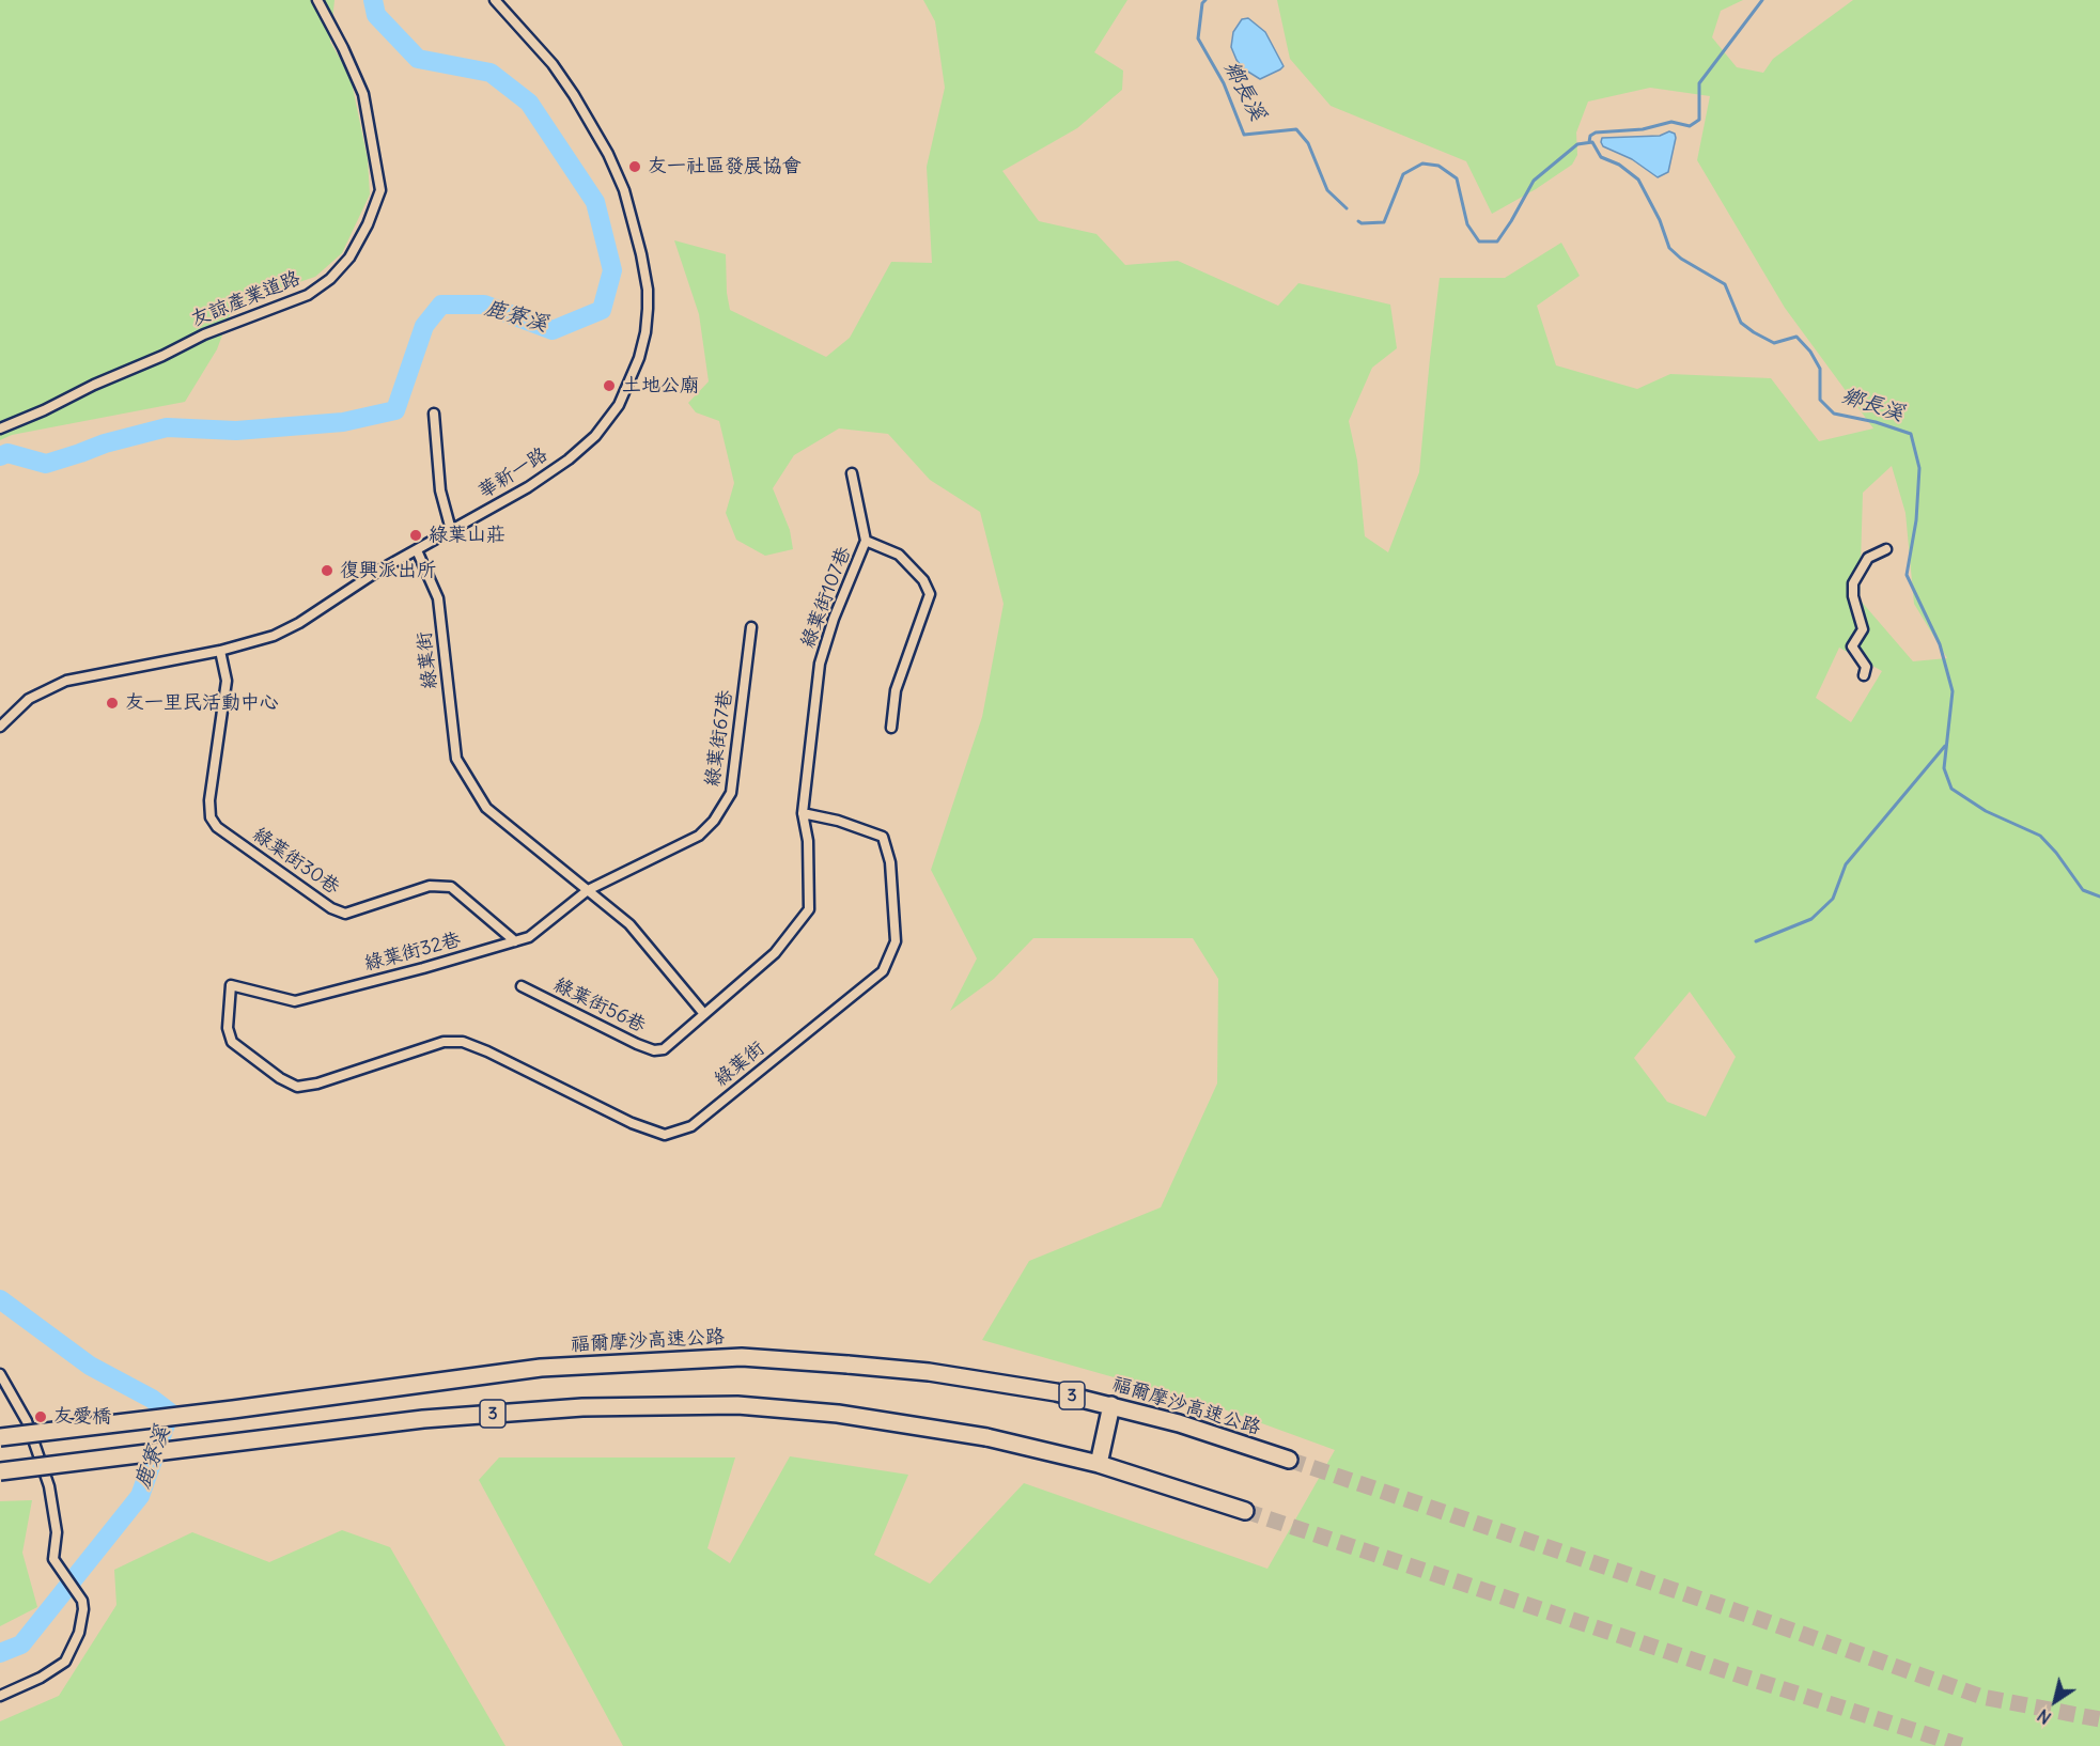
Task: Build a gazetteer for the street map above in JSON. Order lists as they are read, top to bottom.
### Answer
{
  "streets": {
    "highway": ["福爾摩沙高速公路", "3"],
    "street": [
      "友諒產業道路",
      "華新一路",
      "綠葉街107巷",
      "綠葉街",
      "綠葉街67巷",
      "綠葉街30巷",
      "綠葉街32巷",
      "綠葉街56巷"
    ]
  },
  "crossings": [
    ["華新一路", "綠葉街"],
    ["華新一路", "綠葉街30巷"],
    ["綠葉街107巷", "綠葉街"],
    ["綠葉街", "綠葉街67巷"],
    ["綠葉街", "綠葉街32巷"],
    ["綠葉街", "綠葉街56巷"],
    ["綠葉街67巷", "綠葉街32巷"],
    ["綠葉街30巷", "綠葉街32巷"]
  ],
  "water": ["鄉長溪", "鹿寮溪"],
  "places": [
    "友一社區發展協會",
    "土地公廟",
    "綠葉山莊",
    "復興派出所",
    "友一里民活動中心",
    "友愛橋"
  ],
  "north": "bottom left"
}
